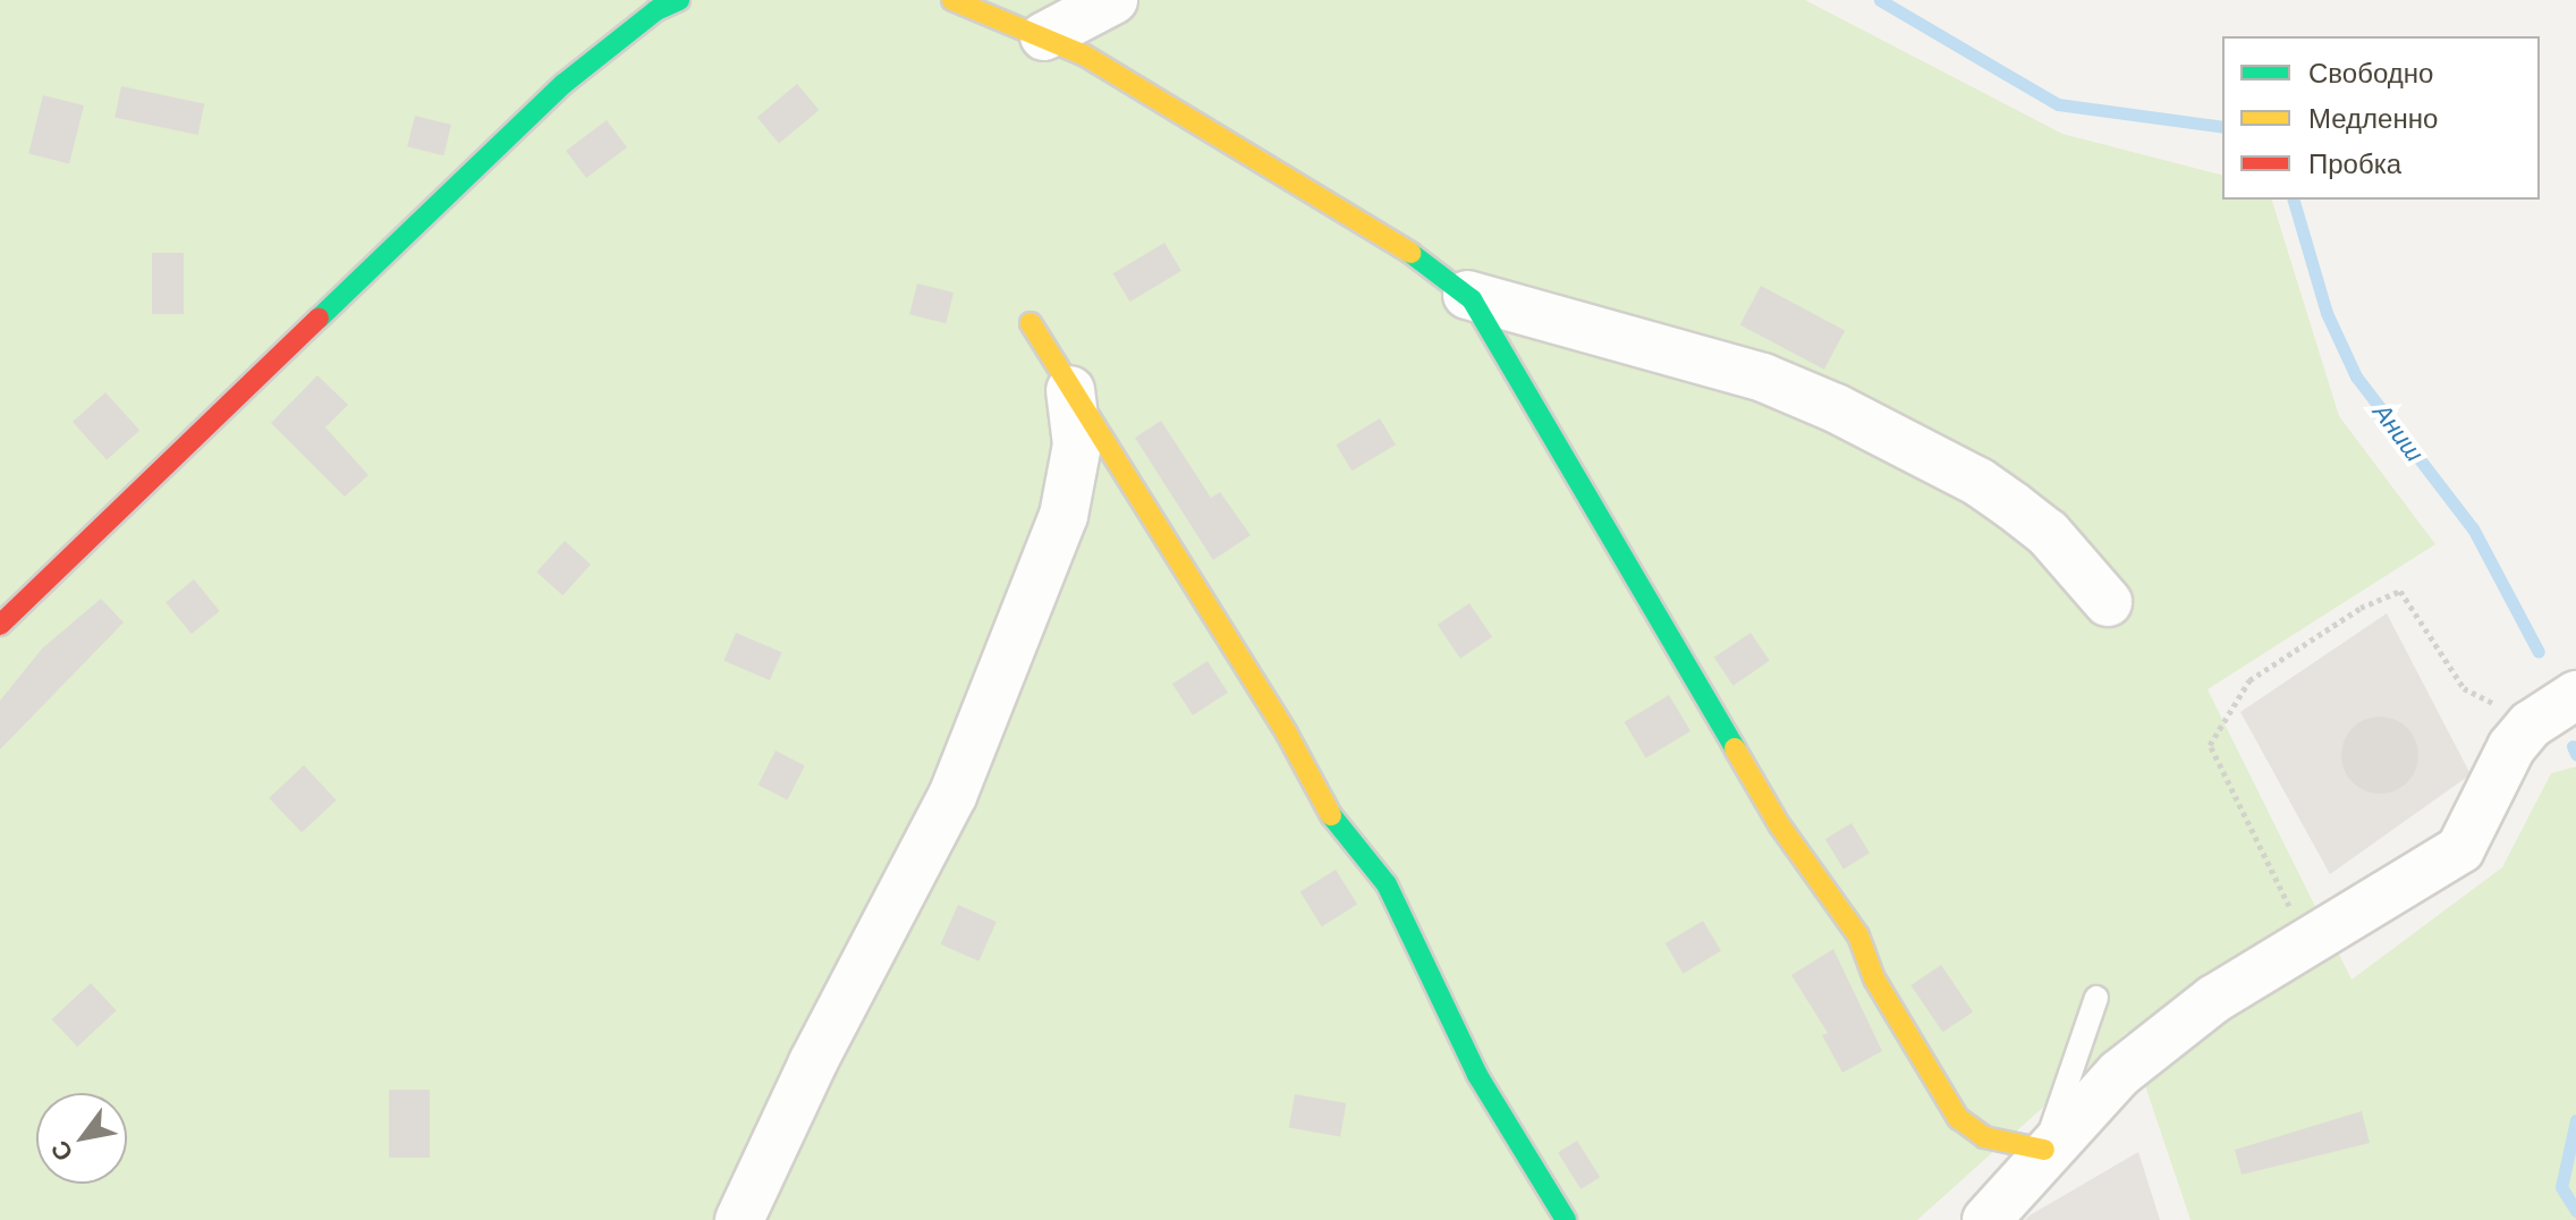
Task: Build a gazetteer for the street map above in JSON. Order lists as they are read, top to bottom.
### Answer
{
  "water": ["Аниш"],
  "legend": ["Свободно", "Медленно", "Пробка"],
  "north": "bottom left"
}
